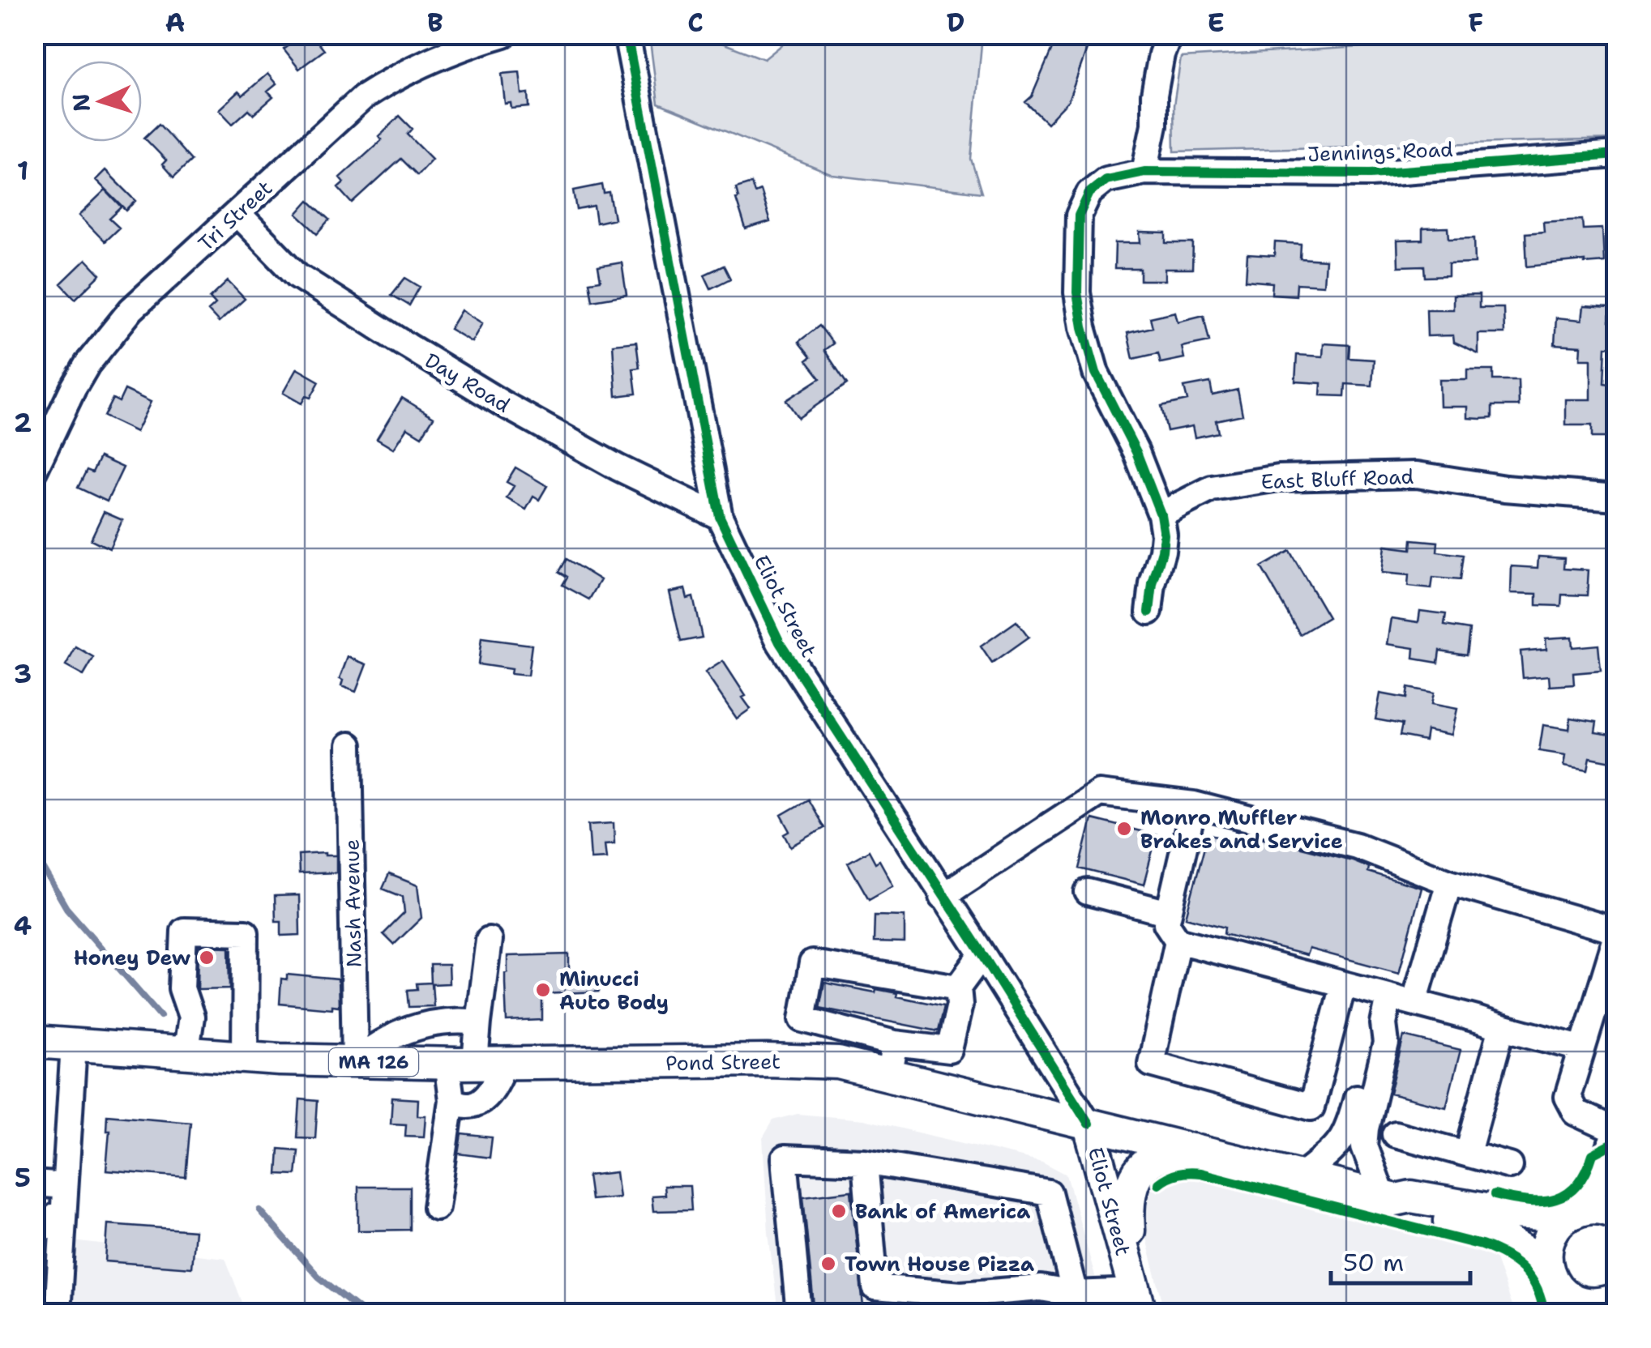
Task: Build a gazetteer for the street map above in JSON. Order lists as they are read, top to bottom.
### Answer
{
  "streets": {
    "main road": ["Eliot Street", "MA 126", "Pond Street"],
    "street": [
      "Jennings Road",
      "Tri Street",
      "Day Road",
      "East Bluff Road",
      "Nash Avenue"
    ]
  },
  "crossings": [
    ["Jennings Road", "East Bluff Road"],
    ["Tri Street", "Day Road"],
    ["Day Road", "Eliot Street"],
    ["Eliot Street", "Pond Street"],
    ["Nash Avenue", "Pond Street"],
    ["MA 126", "Pond Street"]
  ],
  "places": [
    "Monro Muffler Brakes and Service",
    "Honey Dew",
    "Minucci Auto Body",
    "Bank of America",
    "Town House Pizza"
  ],
  "scale_bar": "50 m",
  "north": "left",
  "grid": {
    "columns": [
      "A",
      "B",
      "C",
      "D",
      "E",
      "F"
    ],
    "rows": [
      "1",
      "2",
      "3",
      "4",
      "5"
    ]
  }
}
